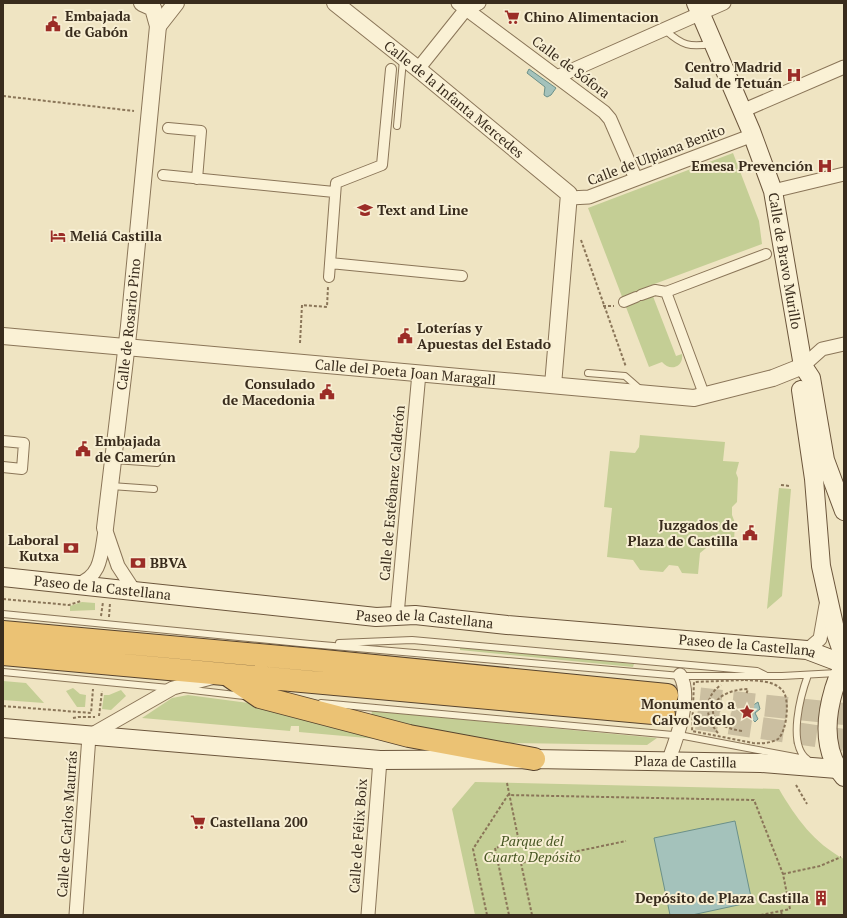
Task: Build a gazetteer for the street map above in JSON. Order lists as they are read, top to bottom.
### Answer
{
  "streets": {
    "main road": ["Calle de Bravo Murillo", "Paseo de la Castellana", "Plaza de Castilla"],
    "street": [
      "Calle de Sófora",
      "Calle de la Infanta Mercedes",
      "Calle de Ulpiana Benito",
      "Calle de Rosario Pino",
      "Calle del Poeta Joan Maragall",
      "Calle de Estébanez Calderón",
      "Calle de Carlos Maurrás",
      "Calle de Félix Boix"
    ]
  },
  "crossings": [
    ["Calle de Sófora", "Calle de Ulpiana Benito"],
    ["Calle de la Infanta Mercedes", "Calle de Ulpiana Benito"],
    ["Calle de Ulpiana Benito", "Calle de Bravo Murillo"],
    ["Calle de Bravo Murillo", "Calle del Poeta Joan Maragall"],
    ["Calle de Bravo Murillo", "Paseo de la Castellana"],
    ["Calle de Bravo Murillo", "Plaza de Castilla"],
    ["Calle de Rosario Pino", "Calle del Poeta Joan Maragall"],
    ["Calle de Rosario Pino", "Paseo de la Castellana"],
    ["Calle del Poeta Joan Maragall", "Calle de Estébanez Calderón"],
    ["Calle de Estébanez Calderón", "Paseo de la Castellana"],
    ["Paseo de la Castellana", "Plaza de Castilla"]
  ],
  "parks": ["Parque del Cuarto Depósito"],
  "places": {
    "supermarket": ["Chino Alimentacion", "Castellana 200"],
    "public building": [
      "Embajada de Gabón",
      "Loterías y Apuestas del Estado",
      "Consulado de Macedonia",
      "Embajada de Camerún",
      "Juzgados de Plaza de Castilla"
    ],
    "hospital": ["Centro Madrid Salud de Tetuán", "Emesa Prevención"],
    "school or university": ["Text and Line"],
    "hotel": ["Meliá Castilla"],
    "bank": ["Laboral Kutxa", "BBVA"],
    "place": ["Monumento a Calvo Sotelo"],
    "building": ["Depósito de Plaza Castilla"]
  }
}
